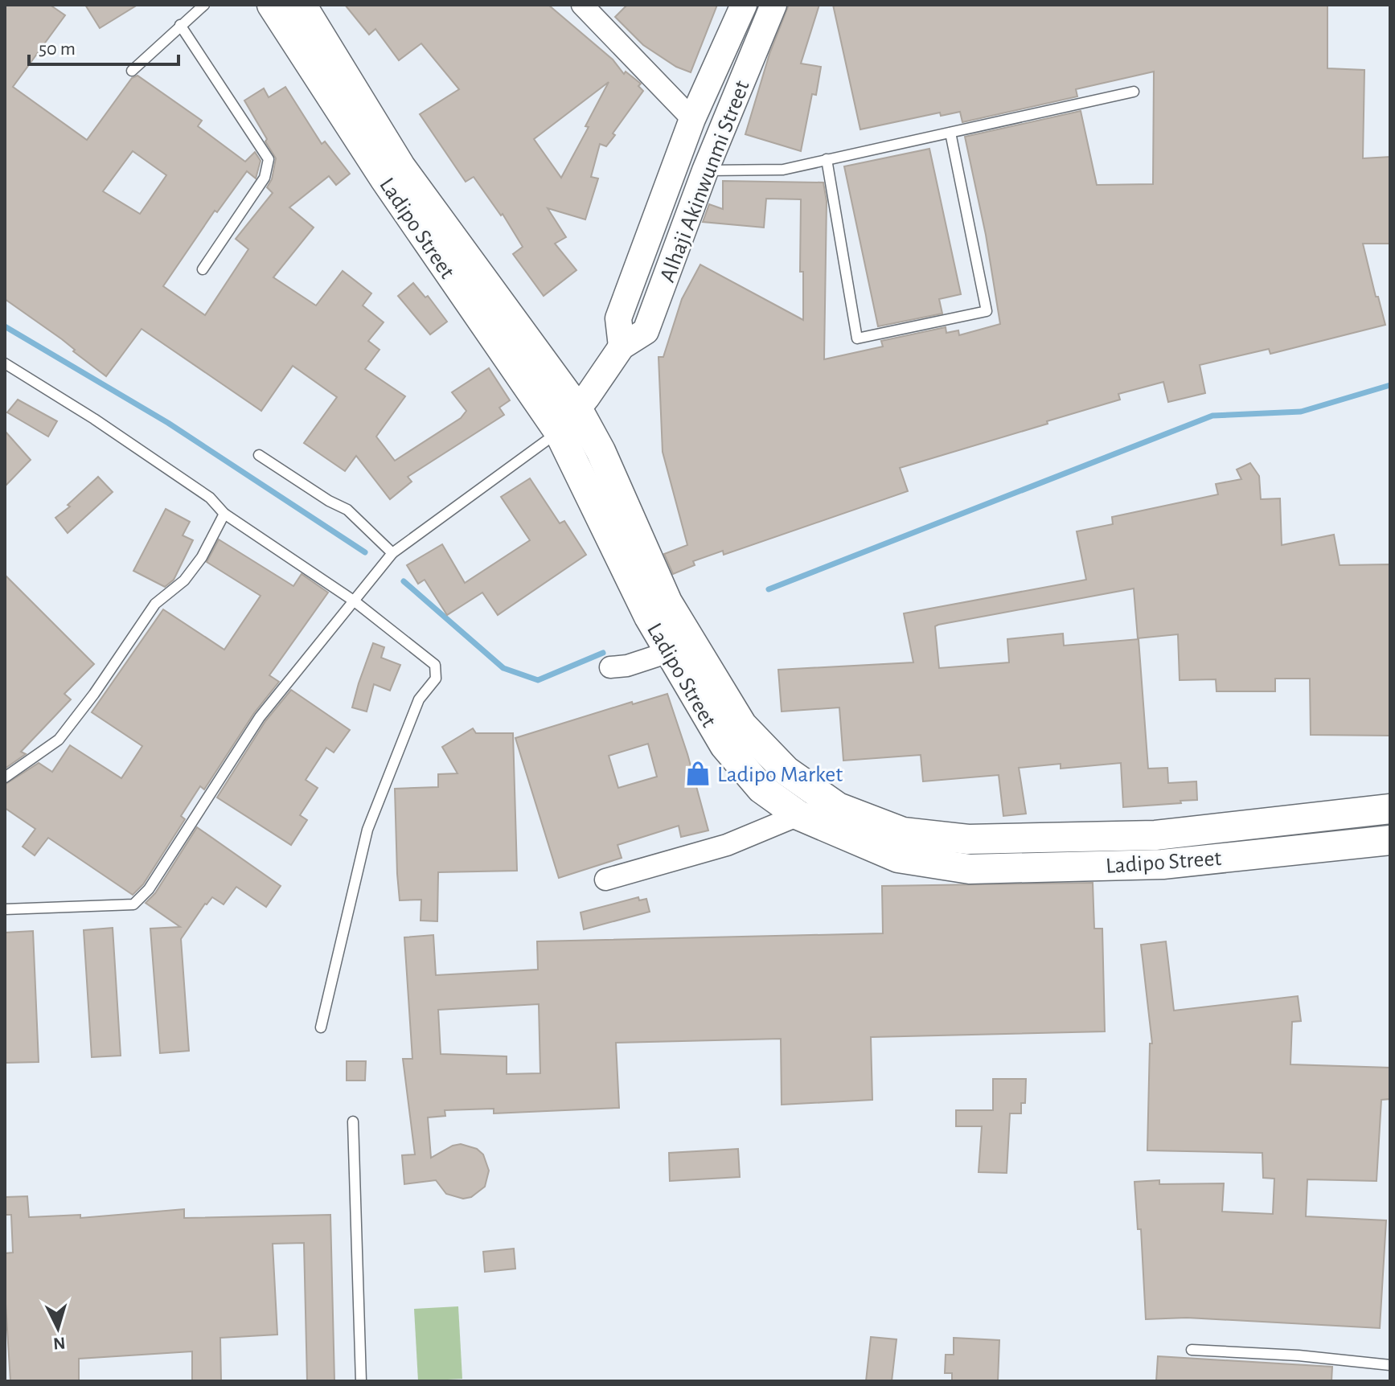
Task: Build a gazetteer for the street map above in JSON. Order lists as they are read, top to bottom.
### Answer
{
  "streets": {
    "main road": ["Ladipo Street"],
    "street": ["Alhaji Akinwunmi Street"]
  },
  "crossings": [
    ["Alhaji Akinwunmi Street", "Ladipo Street"]
  ],
  "places": {
    "shop": ["Ladipo Market"]
  },
  "scale_bar": "50 m",
  "north": "bottom"
}
